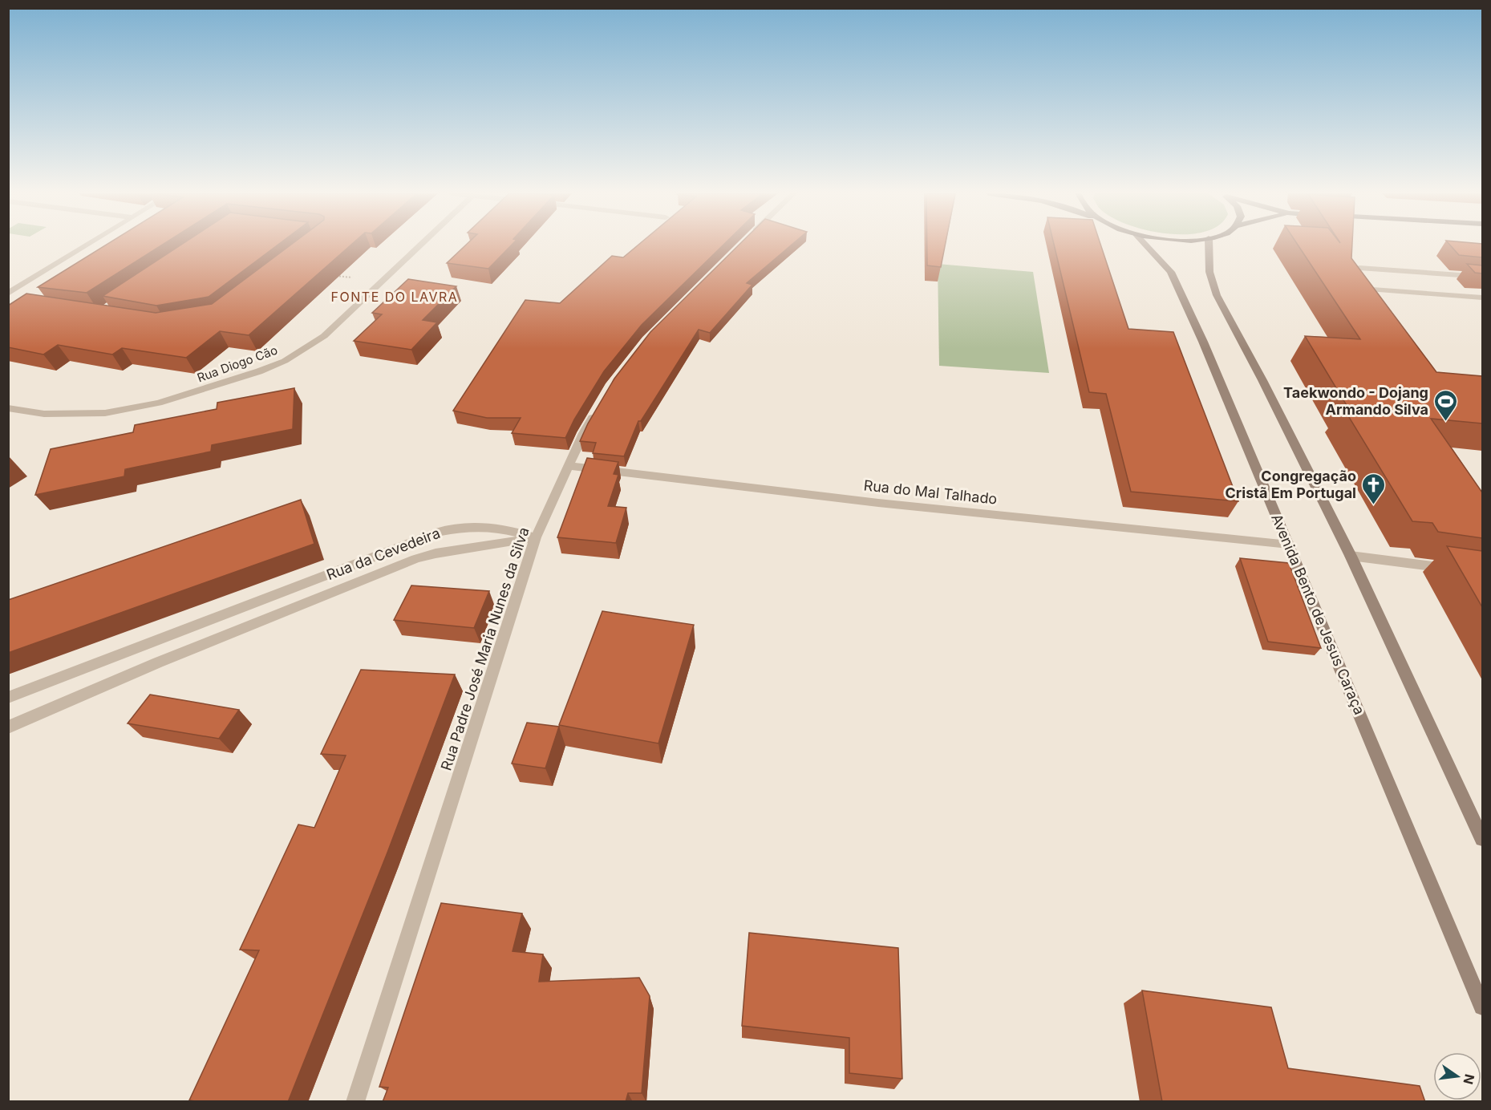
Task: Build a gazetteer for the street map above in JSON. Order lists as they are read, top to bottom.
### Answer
{
  "streets": {
    "main road": ["Avenida Bento de Jesus Caraça"],
    "street": [
      "Rua Diogo Cão",
      "Rua do Mal Talhado",
      "Rua da Cevedeira",
      "Rua Padre José Maria Nunes da Silva"
    ]
  },
  "crossings": [
    ["Rua do Mal Talhado", "Avenida Bento de Jesus Caraça"],
    ["Rua do Mal Talhado", "Rua Padre José Maria Nunes da Silva"],
    ["Rua da Cevedeira", "Rua Padre José Maria Nunes da Silva"]
  ],
  "districts": ["FONTE DO LAVRA"],
  "places": {
    "sports": ["Taekwondo - Dojang Armando Silva"],
    "church": ["Congregação Cristã Em Portugal"]
  },
  "north": "right"
}
